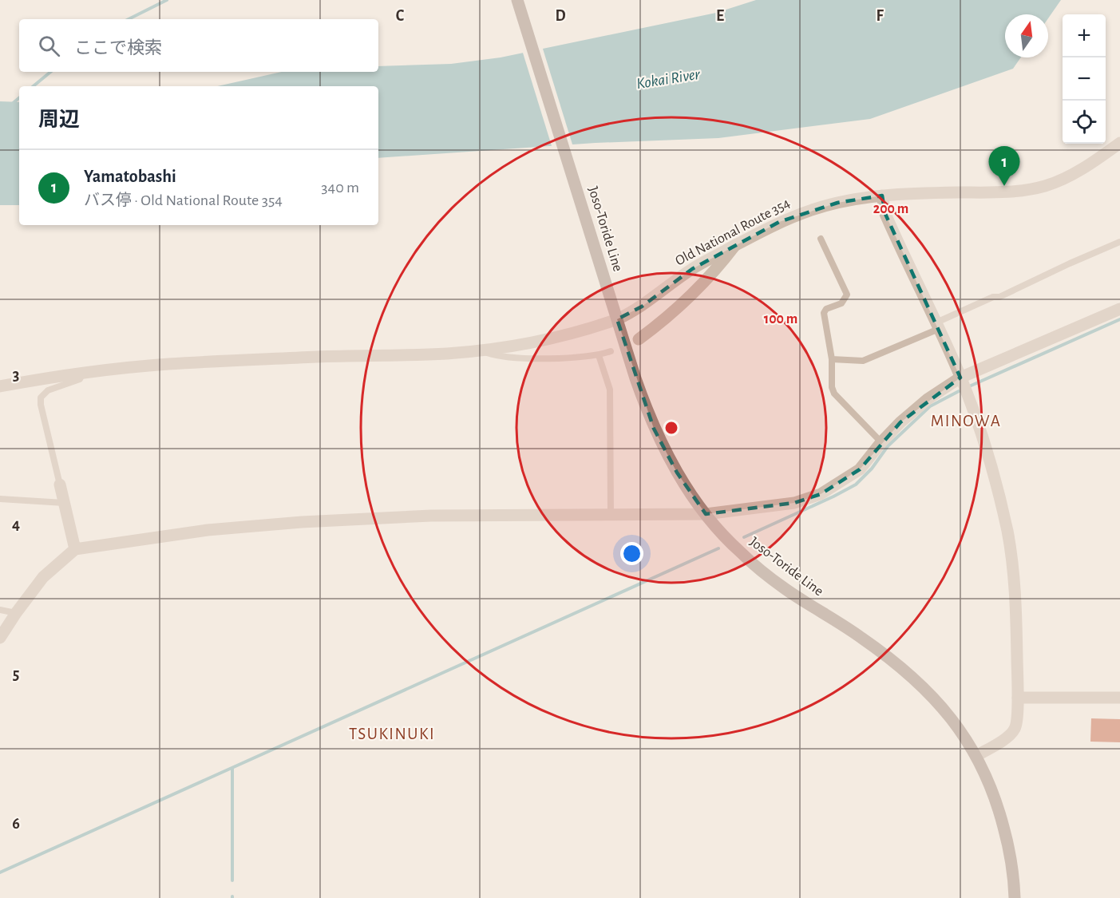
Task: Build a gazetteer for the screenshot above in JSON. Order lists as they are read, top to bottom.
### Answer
{
  "streets": {
    "main road": ["Joso-Toride Line"],
    "street": ["Old National Route 354"]
  },
  "crossings": [
    ["Joso-Toride Line", "Old National Route 354"]
  ],
  "districts": ["MINOWA", "TSUKINUKI"],
  "water": ["Kokai River"],
  "north": "top",
  "page": {
    "map_buttons": ["+", "−"],
    "search": "ここで検索",
    "heading": "周辺",
    "pins": "1",
    "list": [
      {
        "mark": "1",
        "name": "Yamatobashi",
        "note": "バス停 · Old National Route 354",
        "value": "340 m"
      }
    ]
  },
  "grid": {
    "columns": [
      "C",
      "D",
      "E",
      "F"
    ],
    "rows": [
      "3",
      "4",
      "5",
      "6"
    ]
  },
  "rings": ["200 m", "100 m"]
}
